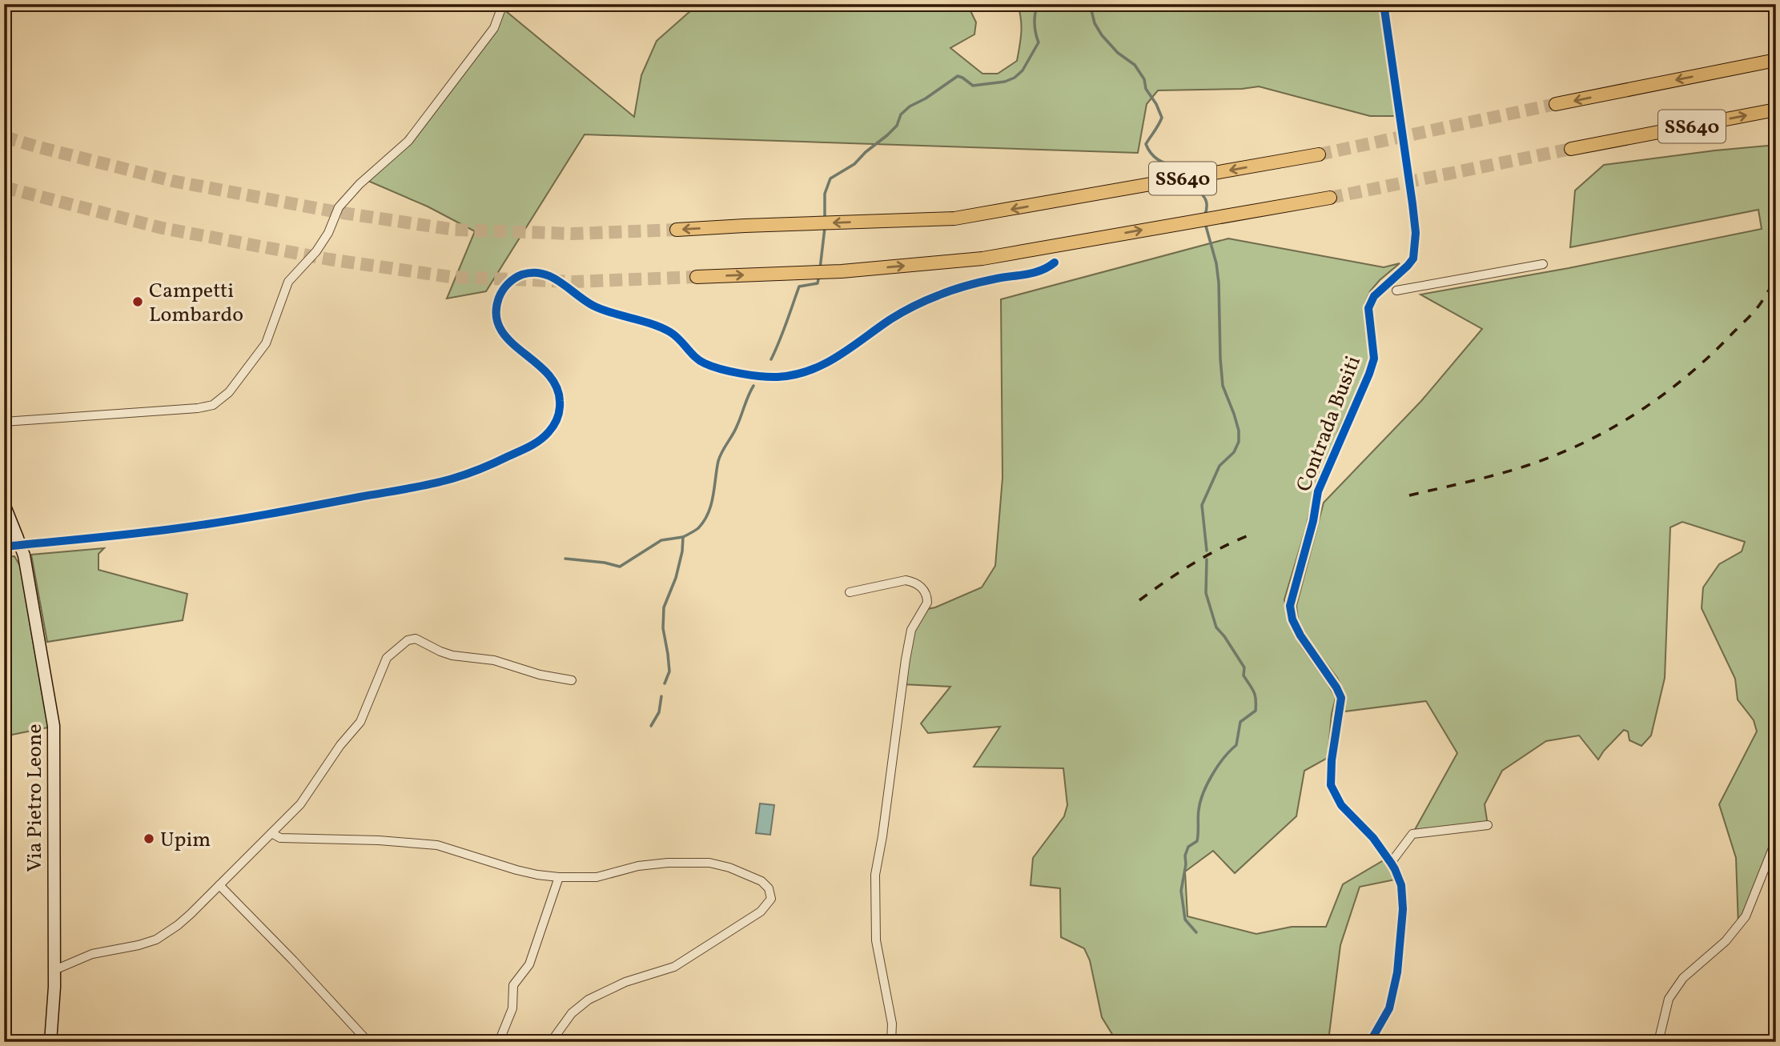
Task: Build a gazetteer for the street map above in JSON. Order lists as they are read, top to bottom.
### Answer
{
  "streets": {
    "highway": ["SS640"],
    "main road": ["Via Pietro Leone"],
    "street": ["Contrada Busiti"]
  },
  "places": ["Campetti Lombardo", "Upim"]
}
